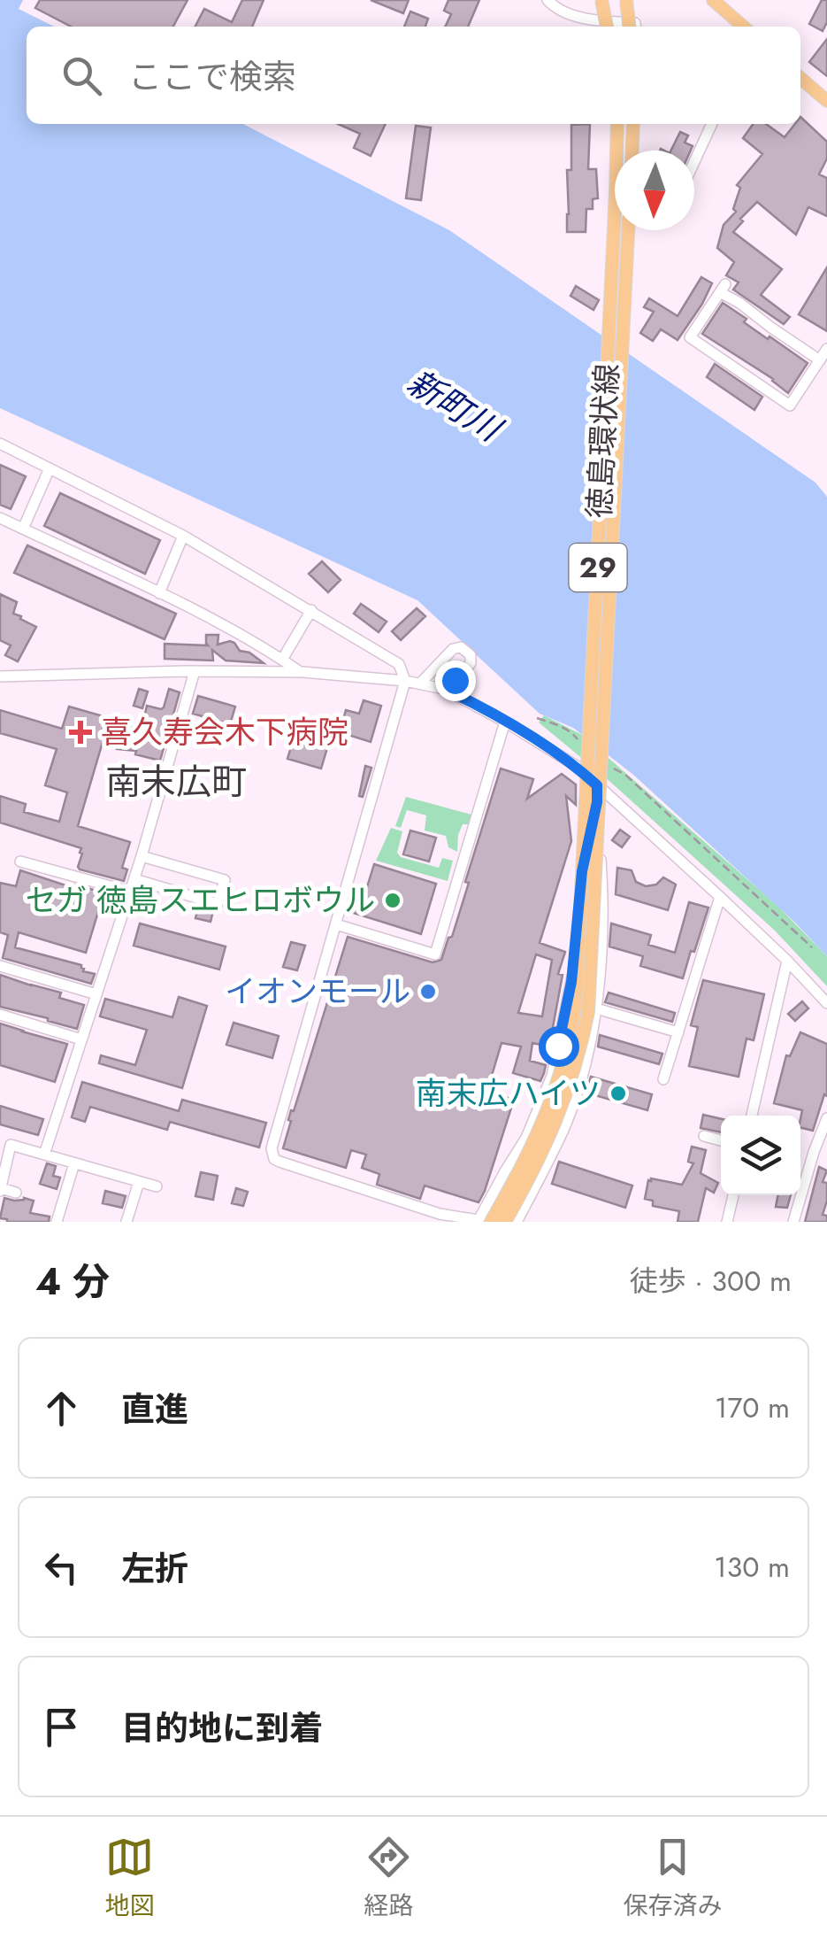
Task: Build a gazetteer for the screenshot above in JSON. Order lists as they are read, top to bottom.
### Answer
{
  "streets": {
    "main road": ["徳島環状線", "29"]
  },
  "districts": ["南末広町"],
  "water": ["新町川"],
  "places": {
    "health": ["喜久寿会木下病院"],
    "other": ["セガ 徳島スエヒロボウル", "イオンモール", "南末広ハイツ"]
  },
  "north": "bottom",
  "page": {
    "search": "ここで検索",
    "heading": ["4 分", "徒歩 · 300 m"],
    "list": [
      ["直進", "170 m"],
      ["左折", "130 m"],
      "目的地に到着"
    ],
    "nav": ["地図", "経路", "保存済み"]
  }
}
